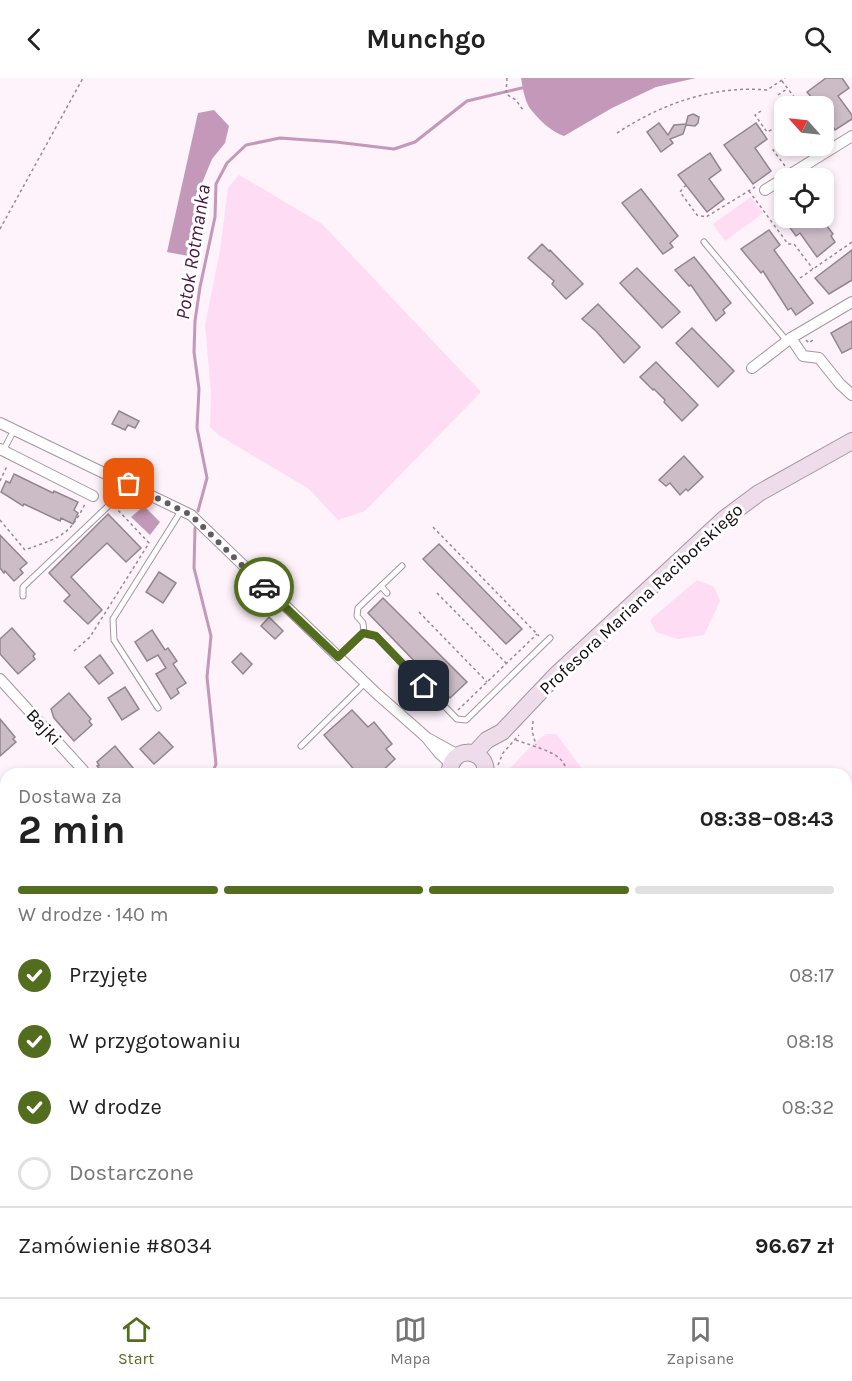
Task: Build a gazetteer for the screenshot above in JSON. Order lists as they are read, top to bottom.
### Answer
{
  "streets": {
    "main road": ["Profesora Mariana Raciborskiego"],
    "street": ["Bajki"]
  },
  "water": ["Potok Rotmanka"],
  "north": "top left",
  "page": {
    "header": "Munchgo",
    "heading": ["2 min", "Dostawa za", "08:38–08:43"],
    "panel": ["Zamówienie #8034", "96.67 zł"],
    "bar": "W drodze · 140 m",
    "list": [
      ["Przyjęte", "08:17"],
      ["W przygotowaniu", "08:18"],
      ["W drodze", "08:32"],
      "Dostarczone"
    ],
    "tabs": ["Start", "Mapa", "Zapisane"]
  }
}
